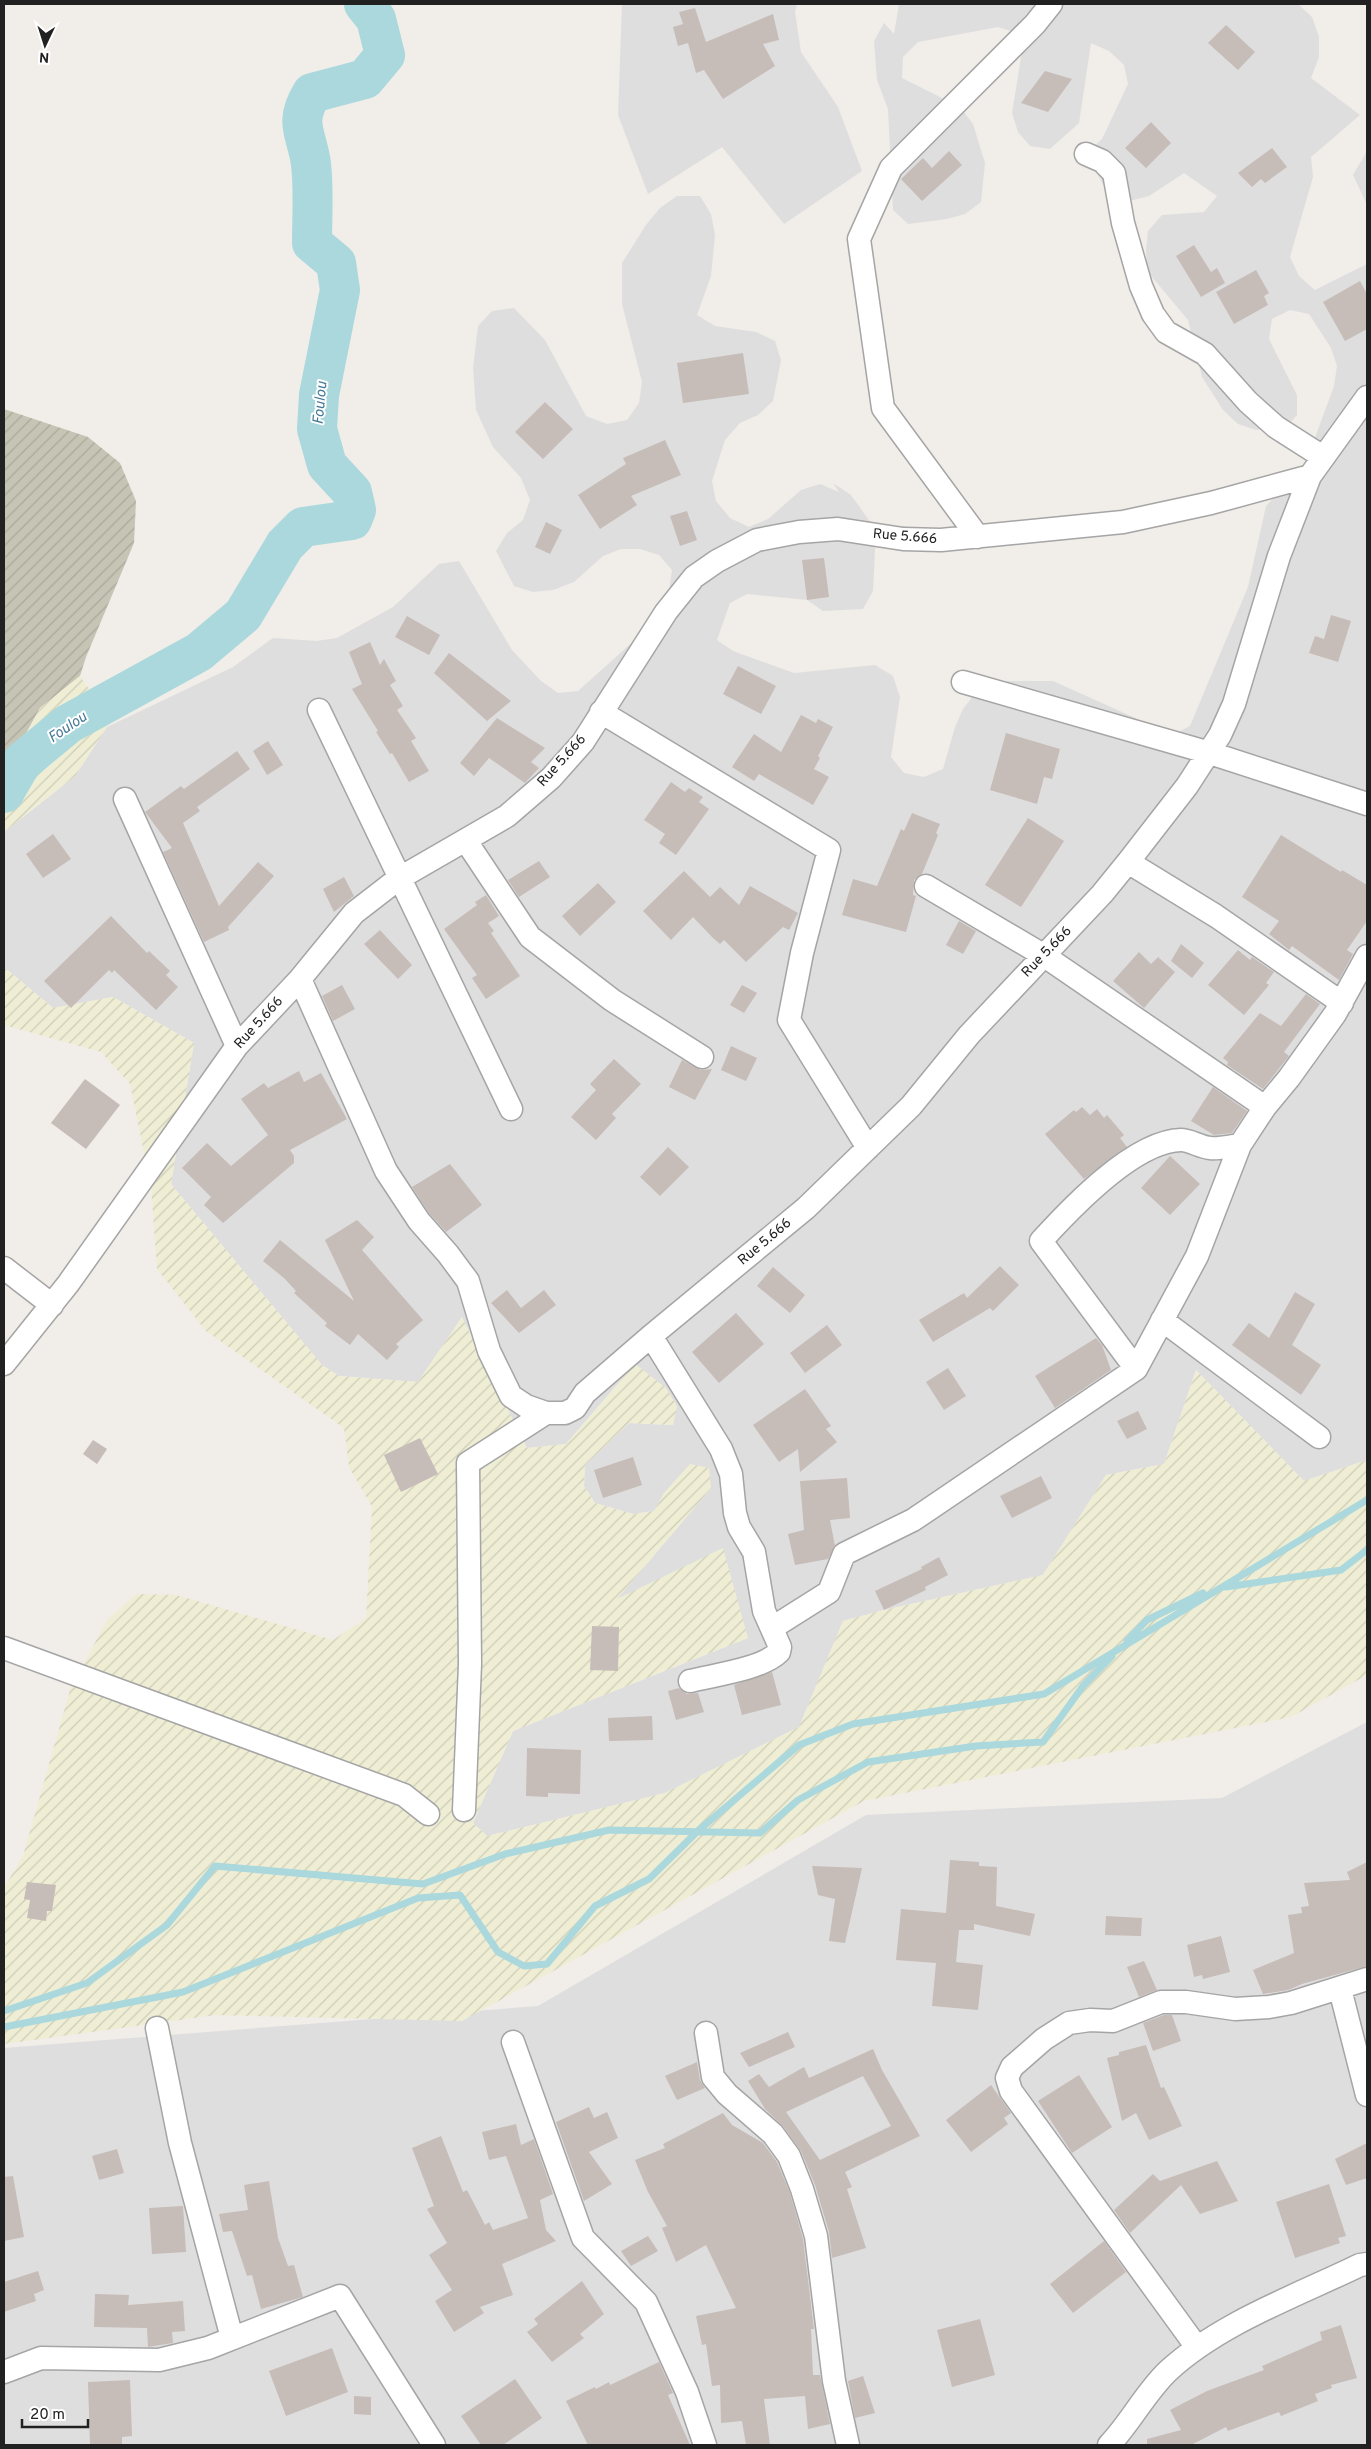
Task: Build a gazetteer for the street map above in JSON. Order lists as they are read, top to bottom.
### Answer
{
  "streets": {
    "street": ["Rue 5.666"]
  },
  "water": ["Foulou"],
  "scale_bar": "20 m",
  "north": "bottom"
}
